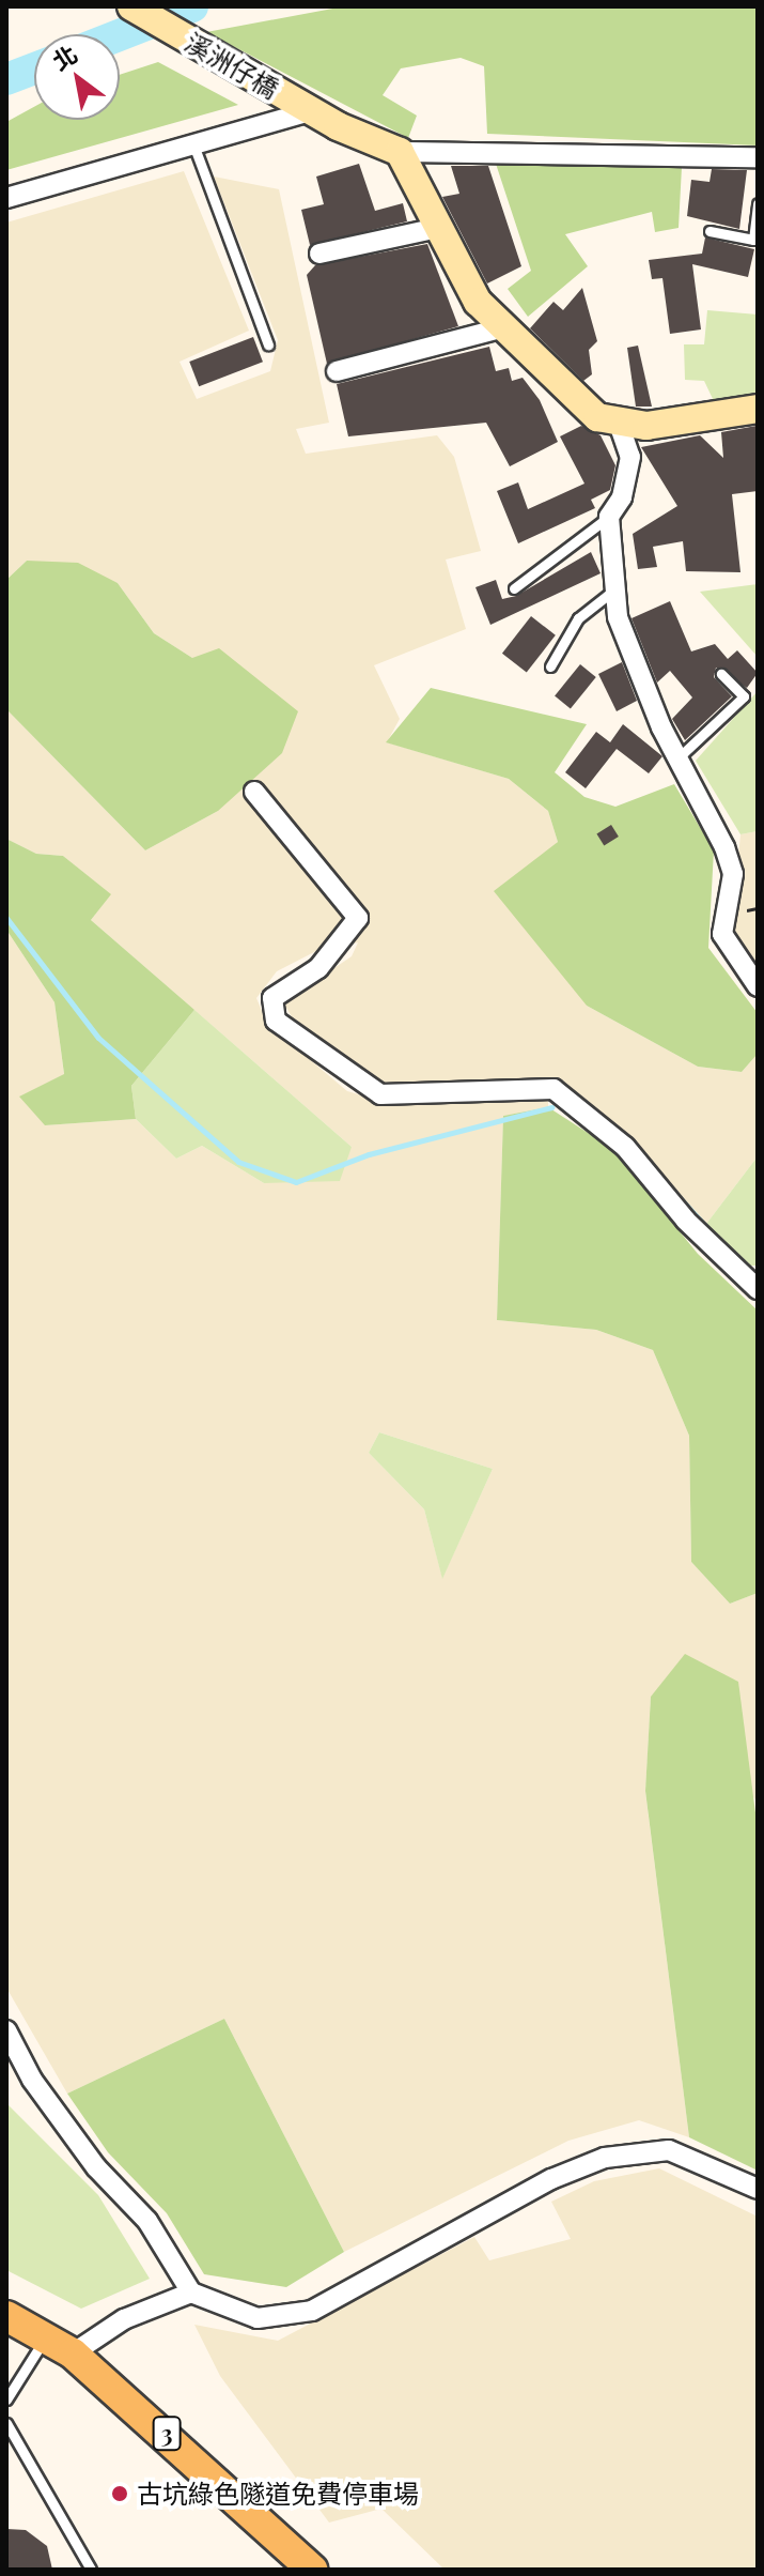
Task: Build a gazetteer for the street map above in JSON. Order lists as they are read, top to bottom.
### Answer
{
  "streets": {
    "main road": ["3"],
    "street": ["溪洲仔橋"]
  },
  "places": ["古坑綠色隧道免費停車場"],
  "north": "top left"
}
